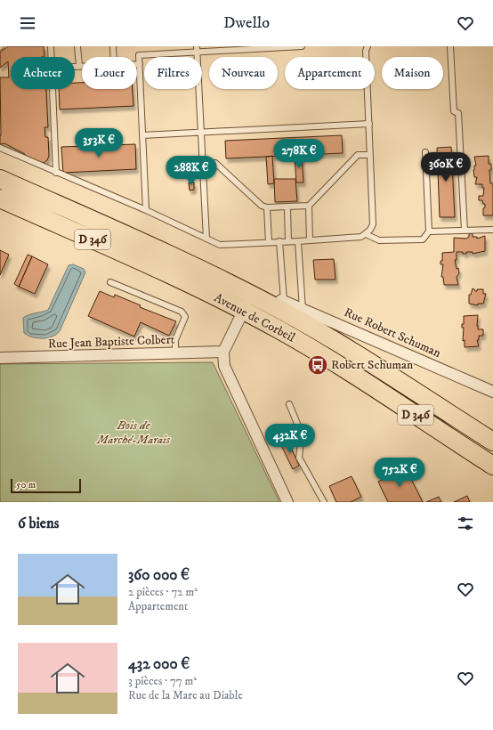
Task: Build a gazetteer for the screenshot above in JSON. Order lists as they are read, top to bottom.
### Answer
{
  "streets": {
    "main road": ["D 346", "Avenue de Corbeil"],
    "street": ["Rue Robert Schuman", "Rue Jean Baptiste Colbert"]
  },
  "parks": ["Bois de Marché-Marais"],
  "places": {
    "bus stop": ["Robert Schuman"]
  },
  "scale_bar": "50 m",
  "page": {
    "header": "Dwello",
    "chip": [
      "Acheter",
      "Louer",
      "Filtres",
      "Nouveau",
      "Appartement",
      "Maison"
    ],
    "price": [
      "353K €",
      "278K €",
      "360K €",
      "288K €",
      "432K €",
      "752K €"
    ],
    "scale": "50 m",
    "heading": "6 biens",
    "list": [
      {
        "name": "360 000 €",
        "note": "2 pièces · 72 m² · Appartement"
      },
      {
        "name": "432 000 €",
        "note": "3 pièces · 77 m² · Rue de la Mare au Diable"
      }
    ]
  }
}
